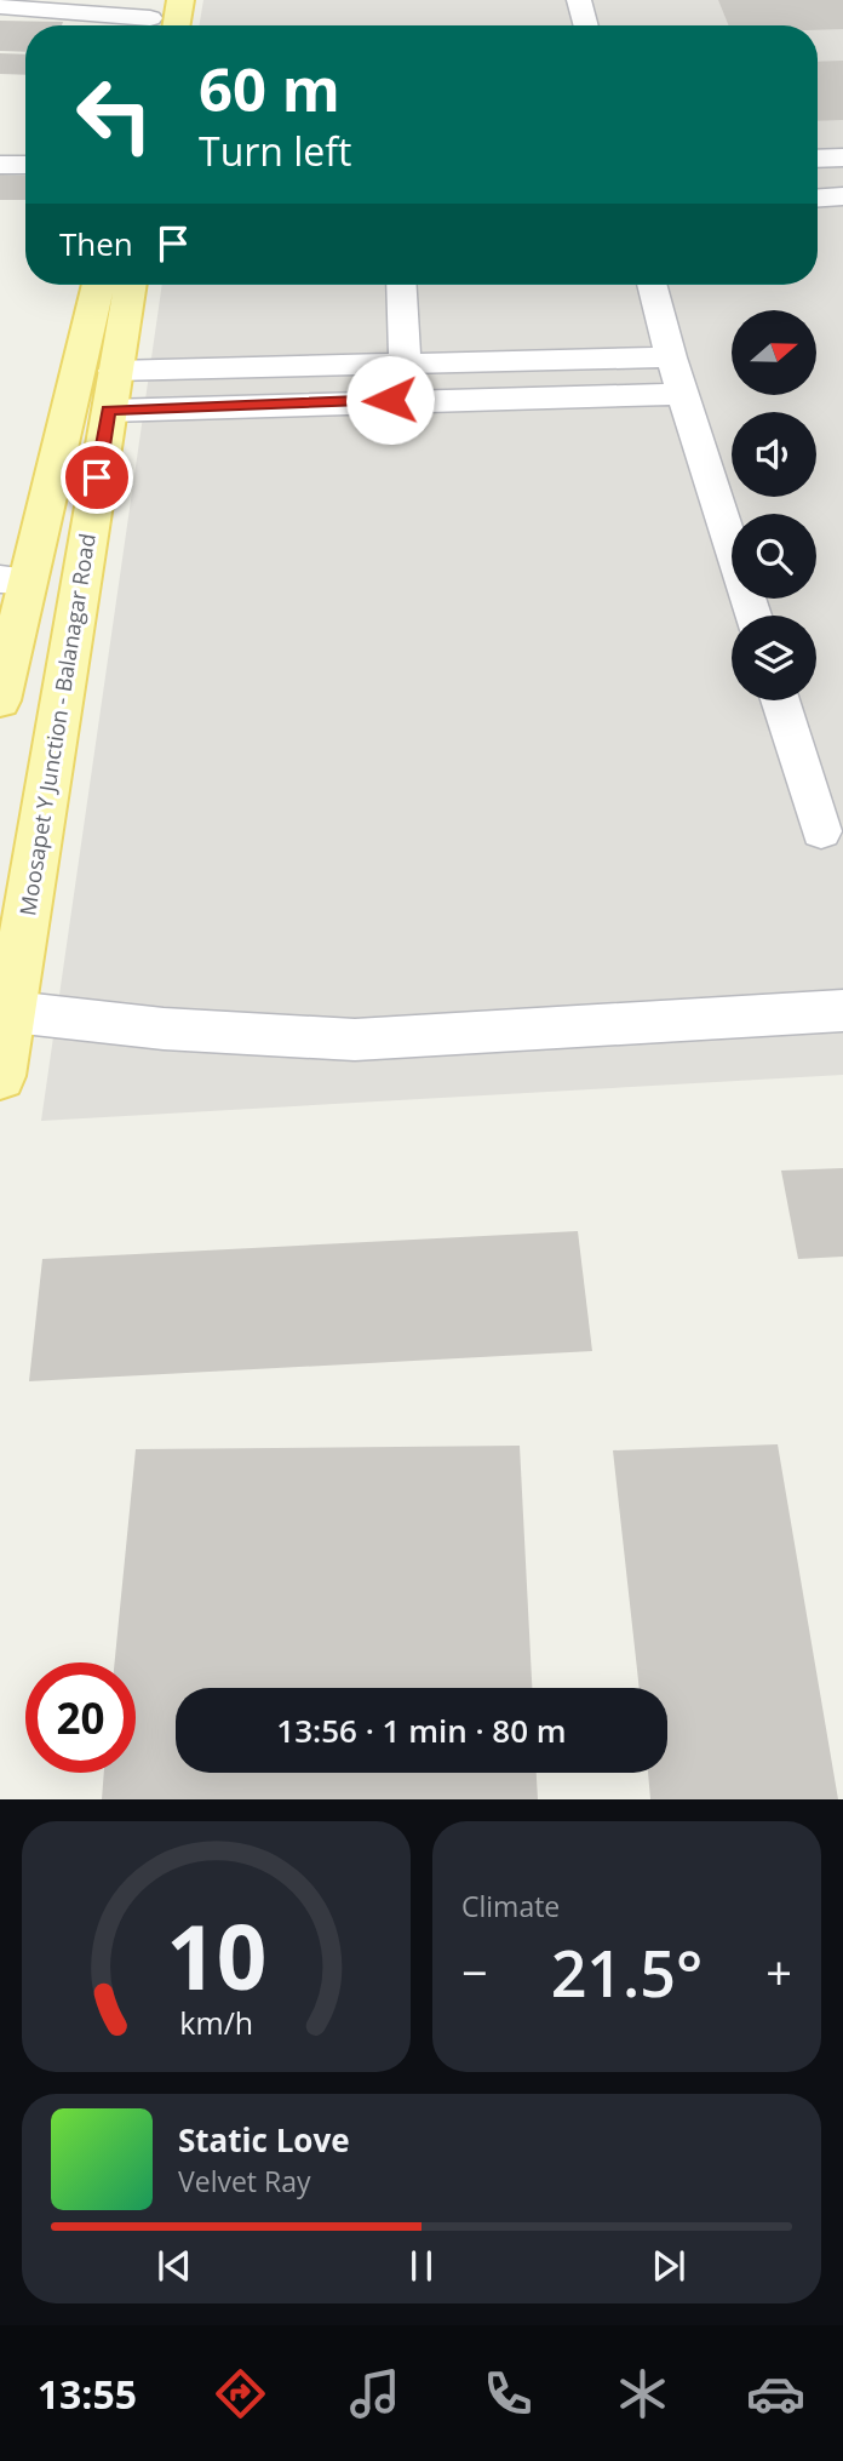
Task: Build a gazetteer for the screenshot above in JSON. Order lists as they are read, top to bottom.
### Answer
{
  "streets": {
    "main road": ["Moosapet Y Junction - Balanagar Road"]
  },
  "north": "right",
  "page": {
    "turn": ["60 m", "Turn left"],
    "then": "Then",
    "limit": "20",
    "trip": "13:56 · 1 min · 80 m",
    "tile": "Climate",
    "heat": ["−", "21.5°", "+"],
    "song": ["Static Love", "Velvet Ray"],
    "tabs": "13:55",
    "gauge": ["10", "km/h"]
  }
}
